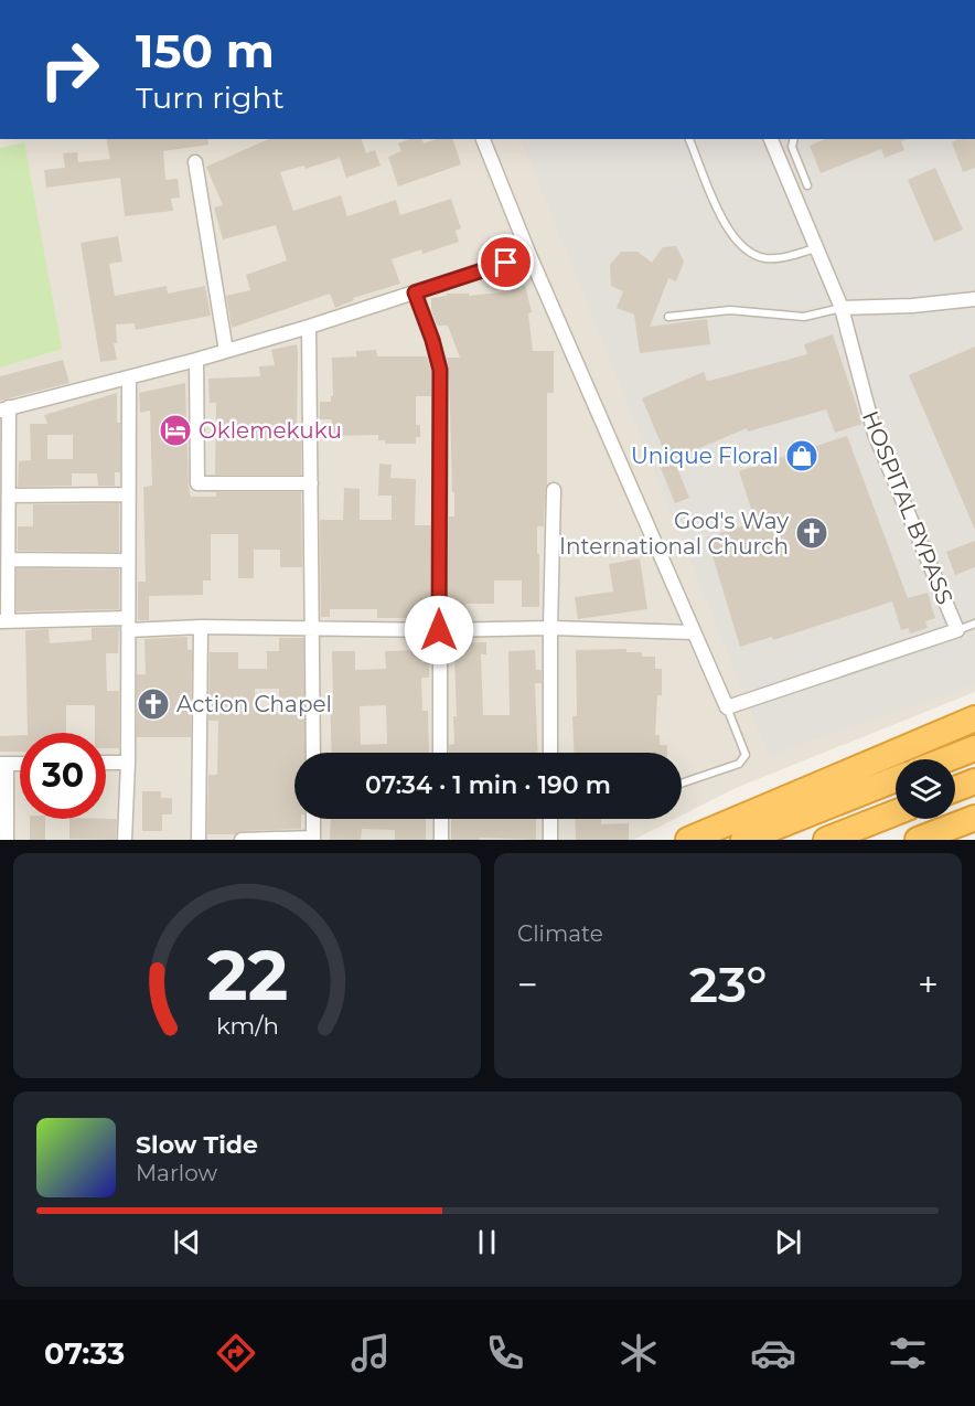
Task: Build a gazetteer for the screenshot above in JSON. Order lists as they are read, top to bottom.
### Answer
{
  "streets": {
    "street": ["HOSPITAL BYPASS"]
  },
  "places": {
    "hotel": ["Oklemekuku"],
    "shop": ["Unique Floral"],
    "church": ["God's Way International Church", "Action Chapel"]
  },
  "page": {
    "turn": ["150 m", "Turn right"],
    "limit": "30",
    "trip": "07:34 · 1 min · 190 m",
    "tile": "Climate",
    "heat": ["−", "23°", "+"],
    "song": ["Slow Tide", "Marlow"],
    "tabs": "07:33",
    "gauge": ["22", "km/h"]
  }
}
